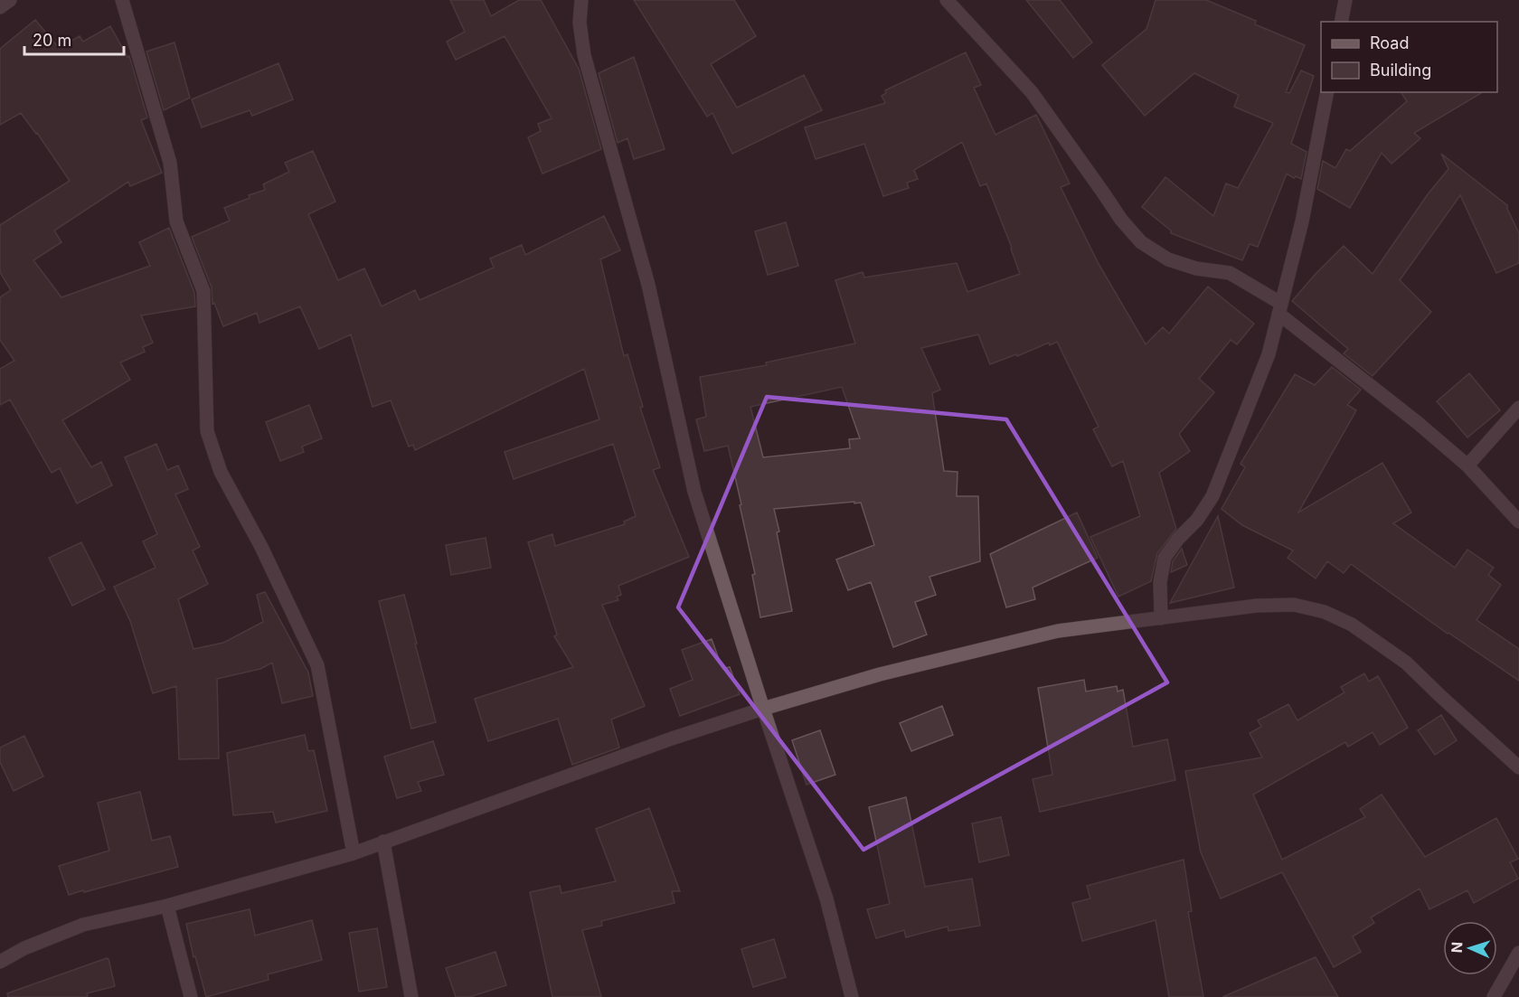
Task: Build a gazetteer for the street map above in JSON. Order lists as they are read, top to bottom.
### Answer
{
  "legend": ["Road", "Building"],
  "scale_bar": "20 m",
  "north": "left"
}
